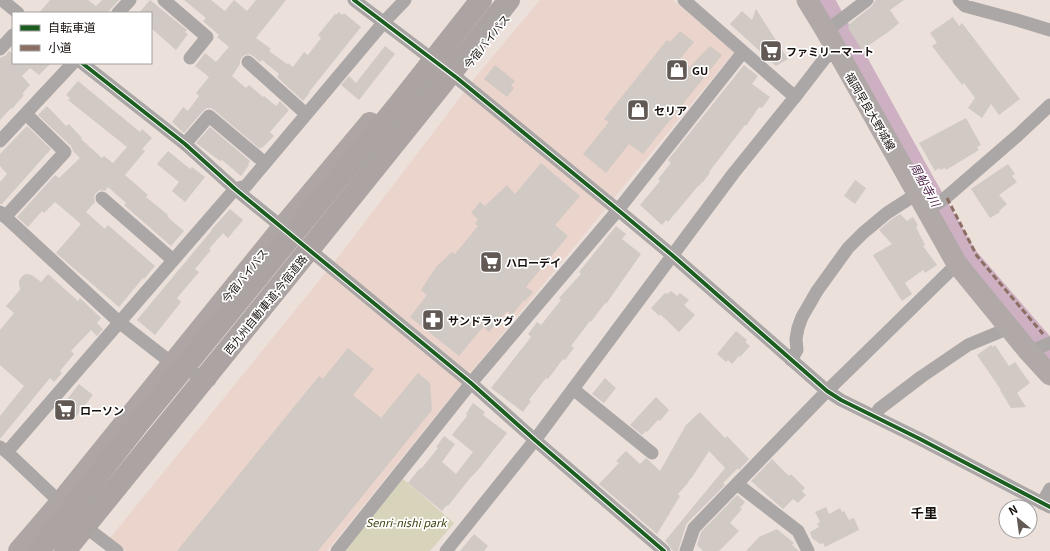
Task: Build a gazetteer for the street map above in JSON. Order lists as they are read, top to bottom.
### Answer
{
  "streets": {
    "highway": ["今宿バイパス", "西九州自動車道;今宿道路"],
    "main road": ["福岡早良大野城線"]
  },
  "districts": ["千里"],
  "water": ["周船寺川"],
  "parks": ["Senri-nishi park"],
  "places": {
    "supermarket": ["ファミリーマート", "ハローデイ", "ローソン"],
    "shop": ["GU", "セリア"],
    "pharmacy": ["サンドラッグ"]
  },
  "legend": ["自転車道", "小道"],
  "north": "top left"
}
